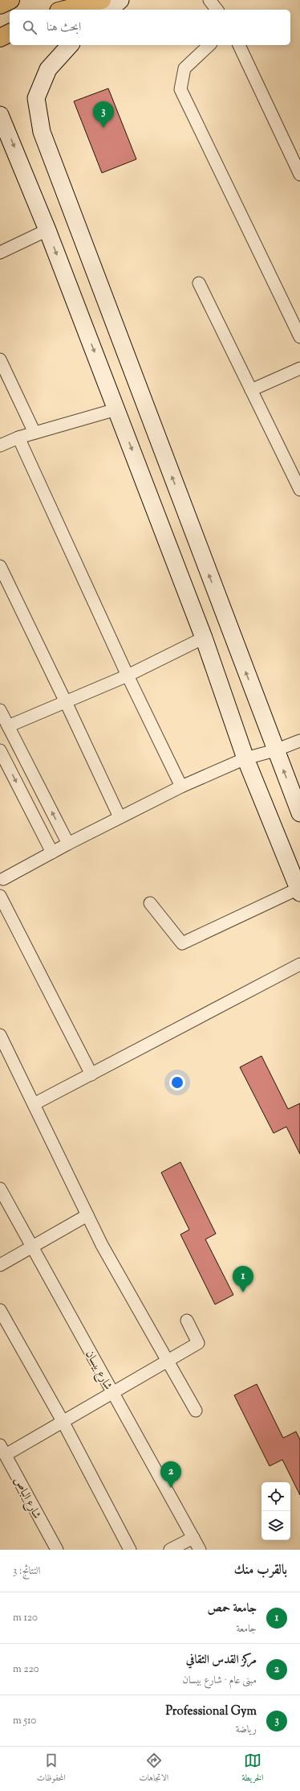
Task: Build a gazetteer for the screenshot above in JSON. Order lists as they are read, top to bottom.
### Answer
{
  "streets": {
    "street": ["شارع بيسان", "شارع الباص"]
  },
  "page": {
    "search": "ابحث هنا",
    "pins": ["3", "1", "2"],
    "heading": ["بالقرب منك", "النتائج: 3"],
    "list": [
      {
        "mark": "1",
        "name": "جامعة حمص",
        "note": "جامعة",
        "value": "120 m"
      },
      {
        "mark": "2",
        "name": "مركز القدس الثقافي",
        "note": "مبنى عام · شارع بيسان",
        "value": "220 m"
      },
      {
        "mark": "3",
        "name": "Professional Gym",
        "note": "رياضة",
        "value": "510 m"
      }
    ],
    "nav": ["الخريطة", "الاتجاهات", "المحفوظات"]
  }
}
